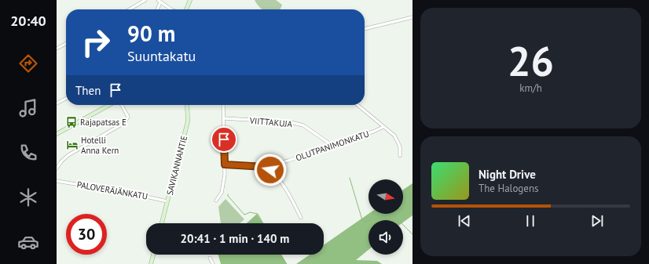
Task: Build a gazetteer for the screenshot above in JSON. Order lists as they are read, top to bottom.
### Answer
{
  "streets": {
    "street": [
      "VIITTAKUJA",
      "OLUTPANIMONKATU",
      "SAVIKANNANTIE",
      "PALOVERÄJÄNKATU"
    ]
  },
  "crossings": [
    ["VIITTAKUJA", "OLUTPANIMONKATU"],
    ["SAVIKANNANTIE", "PALOVERÄJÄNKATU"]
  ],
  "places": {
    "bus stop": ["Rajapatsas E"],
    "hotel": ["Hotelli Anna Kern"]
  },
  "north": "right",
  "page": {
    "tabs": "20:40",
    "tile": ["26", "km/h"],
    "turn": ["90 m", "Suuntakatu"],
    "then": "Then",
    "song": ["Night Drive", "The Halogens"],
    "limit": "30",
    "trip": "20:41 · 1 min · 140 m"
  }
}
